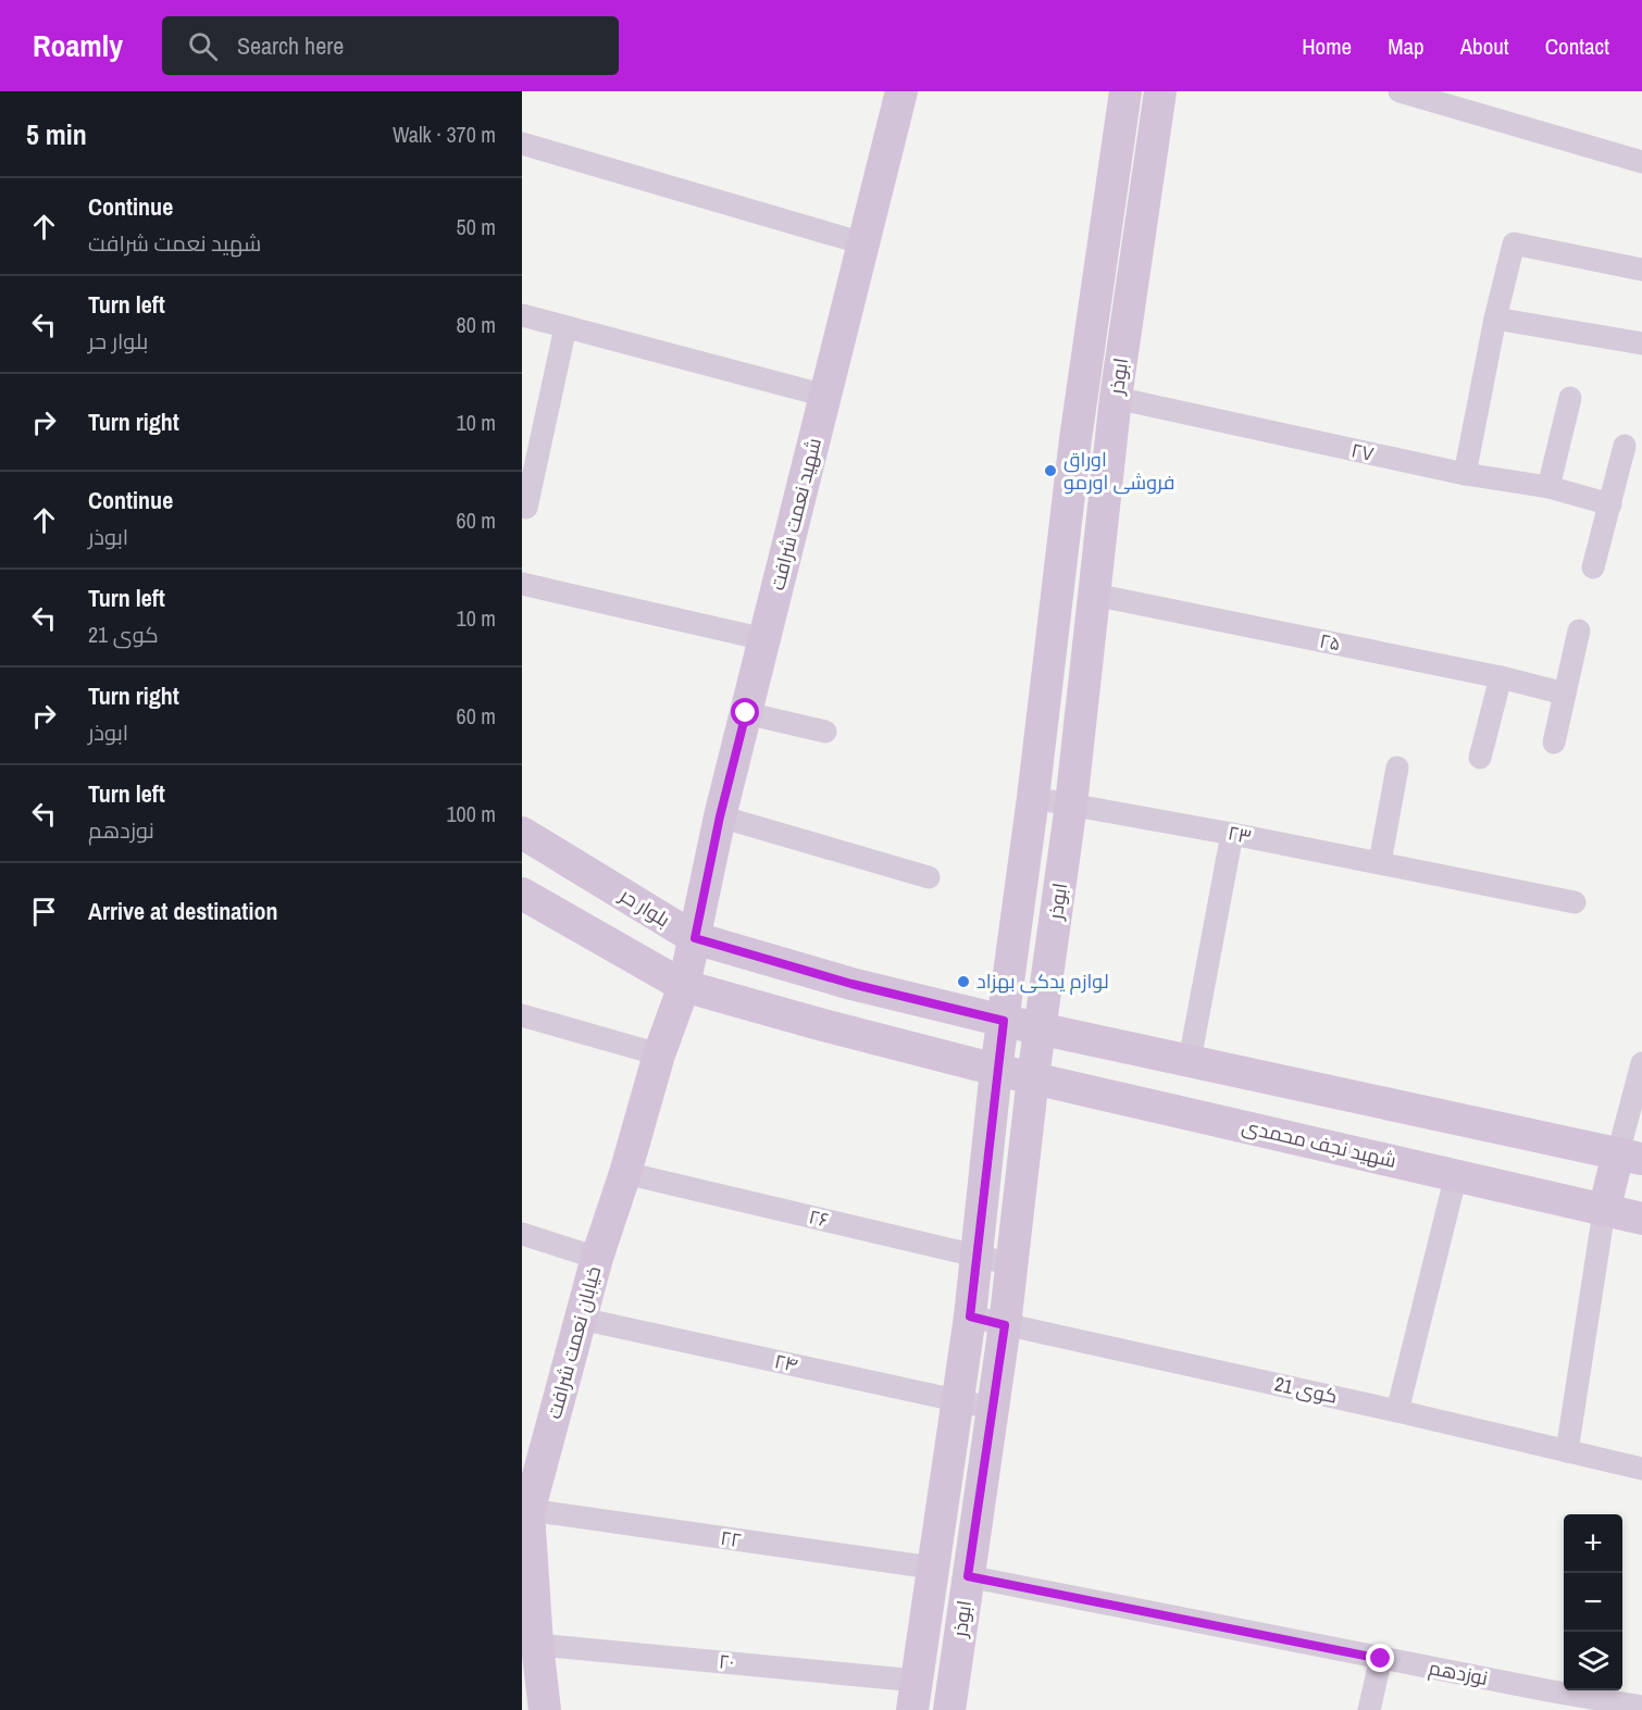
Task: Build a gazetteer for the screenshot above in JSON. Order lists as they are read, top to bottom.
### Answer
{
  "streets": {
    "main road": [
      "ابوذر",
      "شهید نعمت شرافت",
      "بلوار حر",
      "شهید نجف محمدی",
      "خیابان نعمت شرافت"
    ],
    "street": [
      "۲۷",
      "۲۵",
      "۲۳",
      "۲۶",
      "۲۴",
      "کوی 21",
      "۲۲",
      "۲۰",
      "نوزدهم"
    ]
  },
  "crossings": [
    ["ابوذر", "۲۷"],
    ["ابوذر", "۲۵"],
    ["ابوذر", "۲۳"],
    ["ابوذر", "بلوار حر"],
    ["ابوذر", "شهید نجف محمدی"],
    ["ابوذر", "۲۶"],
    ["ابوذر", "۲۴"],
    ["ابوذر", "کوی 21"],
    ["ابوذر", "۲۲"],
    ["ابوذر", "۲۰"],
    ["ابوذر", "نوزدهم"],
    ["شهید نعمت شرافت", "بلوار حر"],
    ["شهید نعمت شرافت", "خیابان نعمت شرافت"],
    ["۲۶", "خیابان نعمت شرافت"],
    ["خیابان نعمت شرافت", "۲۴"],
    ["خیابان نعمت شرافت", "۲۲"],
    ["خیابان نعمت شرافت", "۲۰"]
  ],
  "places": ["اوراق فروشی اورمو", "لوازم یدکی بهزاد"],
  "page": {
    "header": "Roamly",
    "search": "Search here",
    "nav": [
      "Home",
      "Map",
      "About",
      "Contact"
    ],
    "heading": ["5 min", "Walk · 370 m"],
    "list": [
      ["Continue", "شهید نعمت شرافت", "50 m"],
      ["Turn left", "بلوار حر", "80 m"],
      ["Turn right", "10 m"],
      ["Continue", "ابوذر", "60 m"],
      ["Turn left", "کوی 21", "10 m"],
      ["Turn right", "ابوذر", "60 m"],
      ["Turn left", "نوزدهم", "100 m"],
      "Arrive at destination"
    ],
    "map_buttons": ["+", "−"]
  }
}
